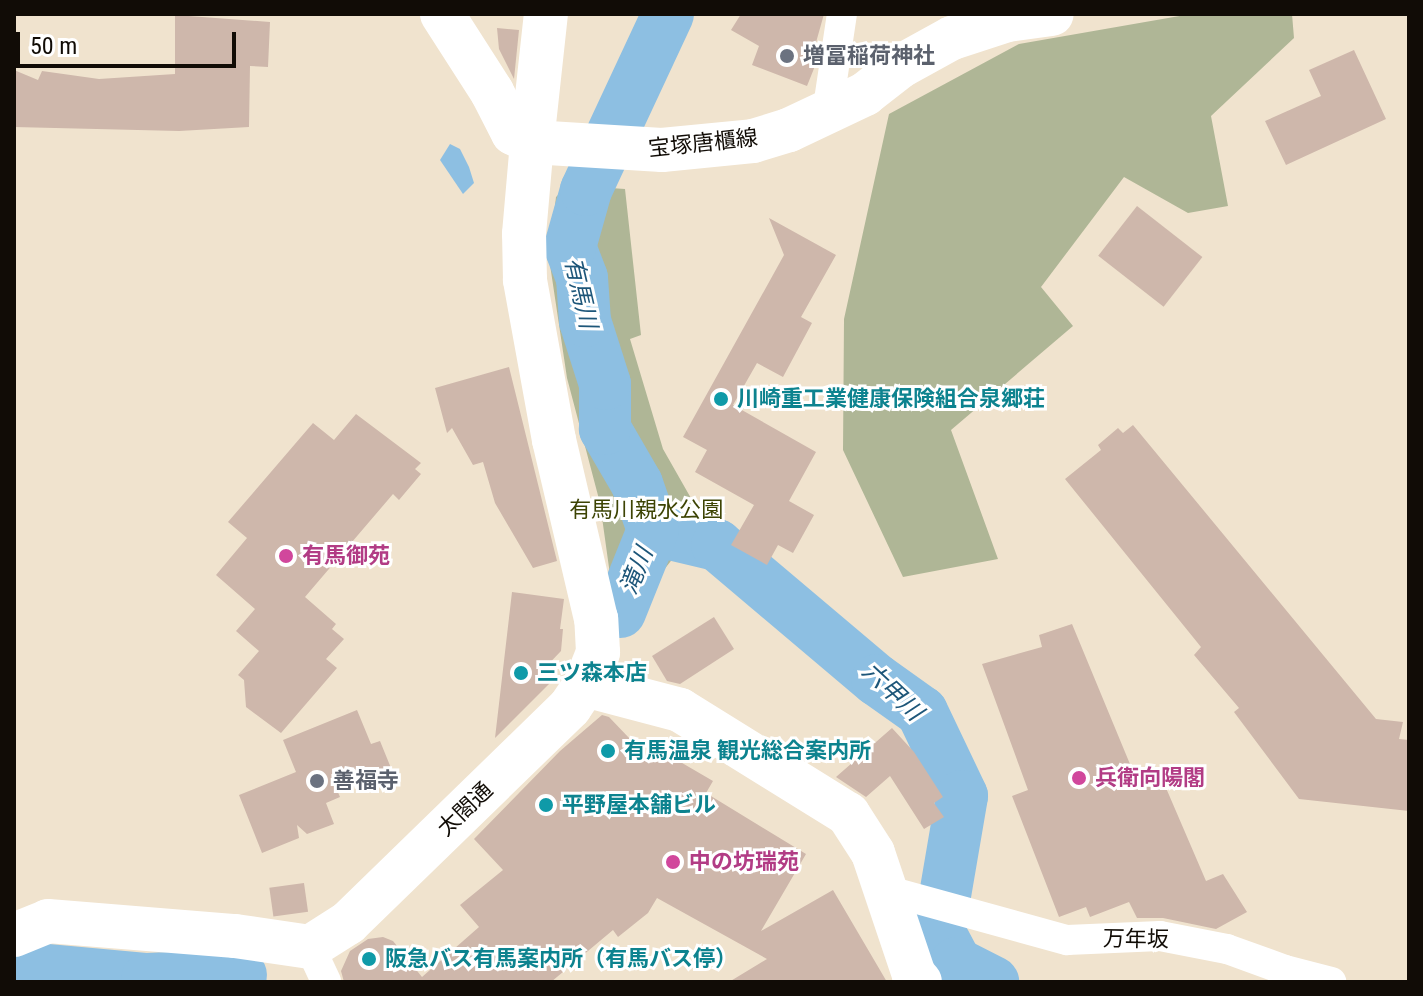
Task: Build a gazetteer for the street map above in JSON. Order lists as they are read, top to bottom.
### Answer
{
  "streets": {
    "street": ["宝塚唐櫃線", "太閤通", "万年坂"]
  },
  "water": ["有馬川", "滝川", "六甲川"],
  "parks": ["有馬川親水公園"],
  "places": [
    "増冨稲荷神社",
    "川崎重工業健康保険組合泉郷荘",
    "有馬御苑",
    "三ツ森本店",
    "有馬温泉 観光総合案内所",
    "兵衛向陽閣",
    "善福寺",
    "平野屋本舗ビル",
    "中の坊瑞苑",
    "阪急バス有馬案内所（有馬バス停）"
  ],
  "scale_bar": "50 m"
}
